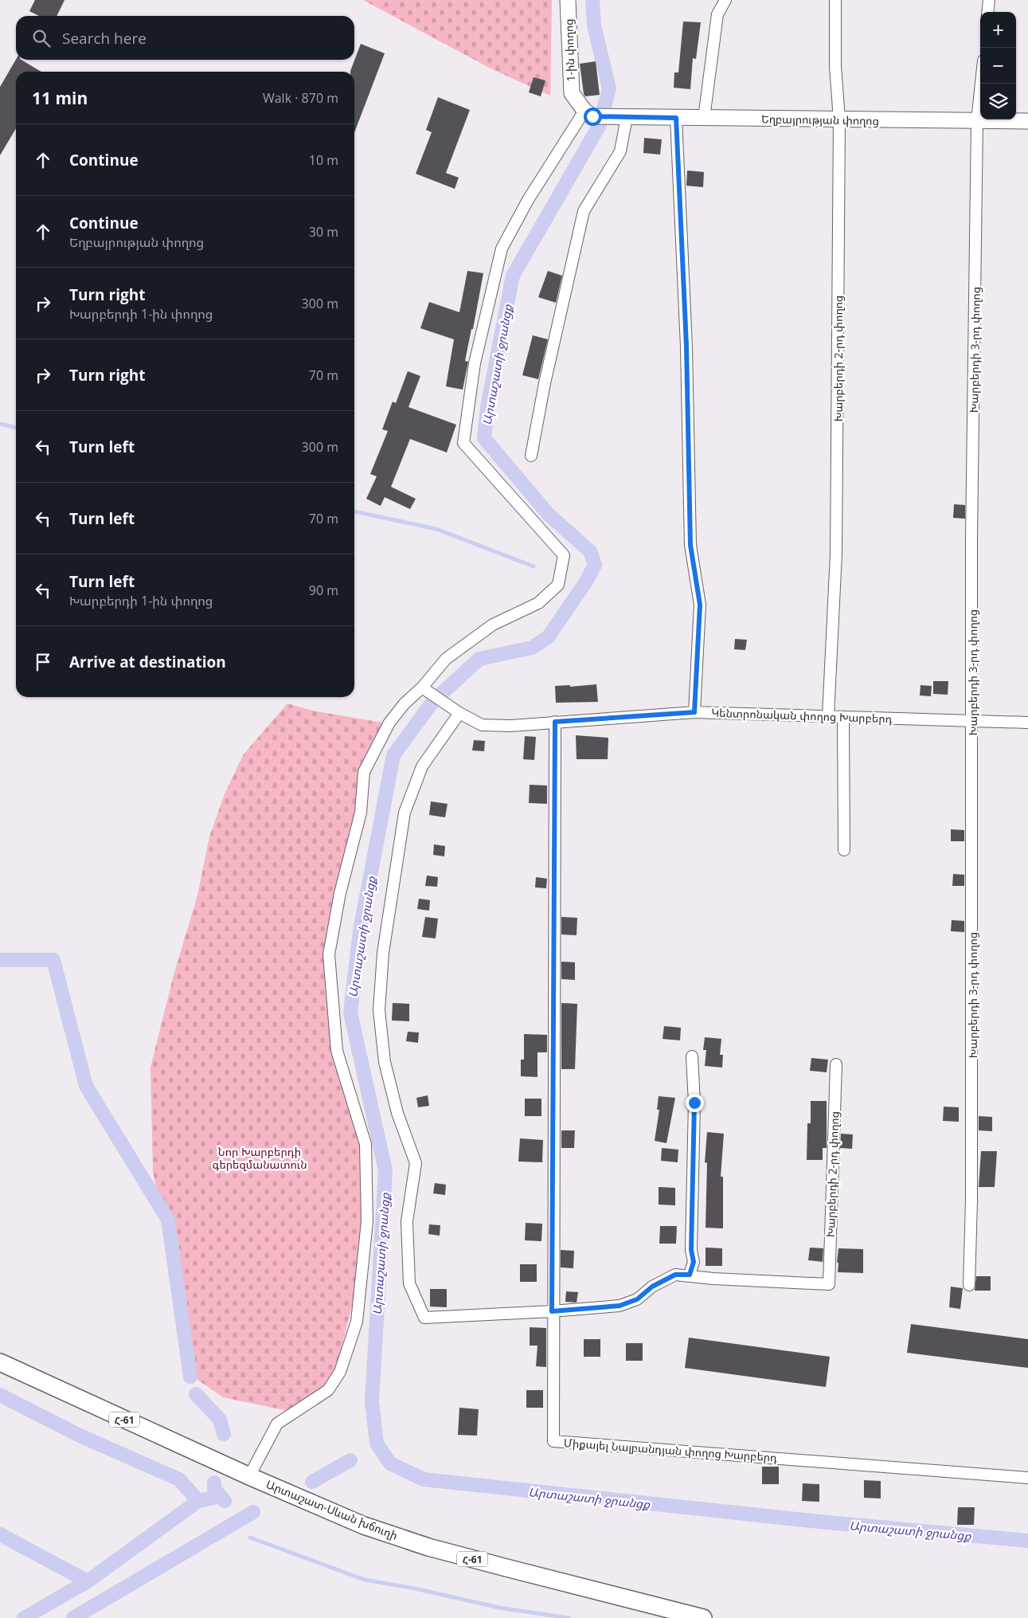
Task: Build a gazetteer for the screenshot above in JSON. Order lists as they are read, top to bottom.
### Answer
{
  "streets": {
    "main road": ["Հ-61", "Արտաշատ-Սևան խճուղի"],
    "street": [
      "1-ին փողոց",
      "Եղբայրության փողոց",
      "Խարբերդի 3-րդ փողոց",
      "Խարբերդի 2-րդ փողոց",
      "Կենտրոնական փողոց Խարբերդ",
      "Միքայել Նալբանդյան փողոց Խարբերդ"
    ]
  },
  "crossings": [
    ["1-ին փողոց", "Եղբայրության փողոց"],
    ["Եղբայրության փողոց", "Խարբերդի 3-րդ փողոց"],
    ["Եղբայրության փողոց", "Խարբերդի 2-րդ փողոց"],
    ["Խարբերդի 3-րդ փողոց", "Կենտրոնական փողոց Խարբերդ"],
    ["Խարբերդի 2-րդ փողոց", "Կենտրոնական փողոց Խարբերդ"],
    ["Կենտրոնական փողոց Խարբերդ", "Միքայել Նալբանդյան փողոց Խարբերդ"]
  ],
  "water": ["Արտաշատի ջրանցք"],
  "parks": ["Նոր Խարբերդի գերեզմանատուն"],
  "page": {
    "map_buttons": ["+", "−"],
    "search": "Search here",
    "heading": ["11 min", "Walk · 870 m"],
    "list": [
      ["Continue", "10 m"],
      ["Continue", "Եղբայրության փողոց", "30 m"],
      ["Turn right", "Խարբերդի 1-ին փողոց", "300 m"],
      ["Turn right", "70 m"],
      ["Turn left", "300 m"],
      ["Turn left", "70 m"],
      ["Turn left", "Խարբերդի 1-ին փողոց", "90 m"],
      "Arrive at destination"
    ]
  }
}
